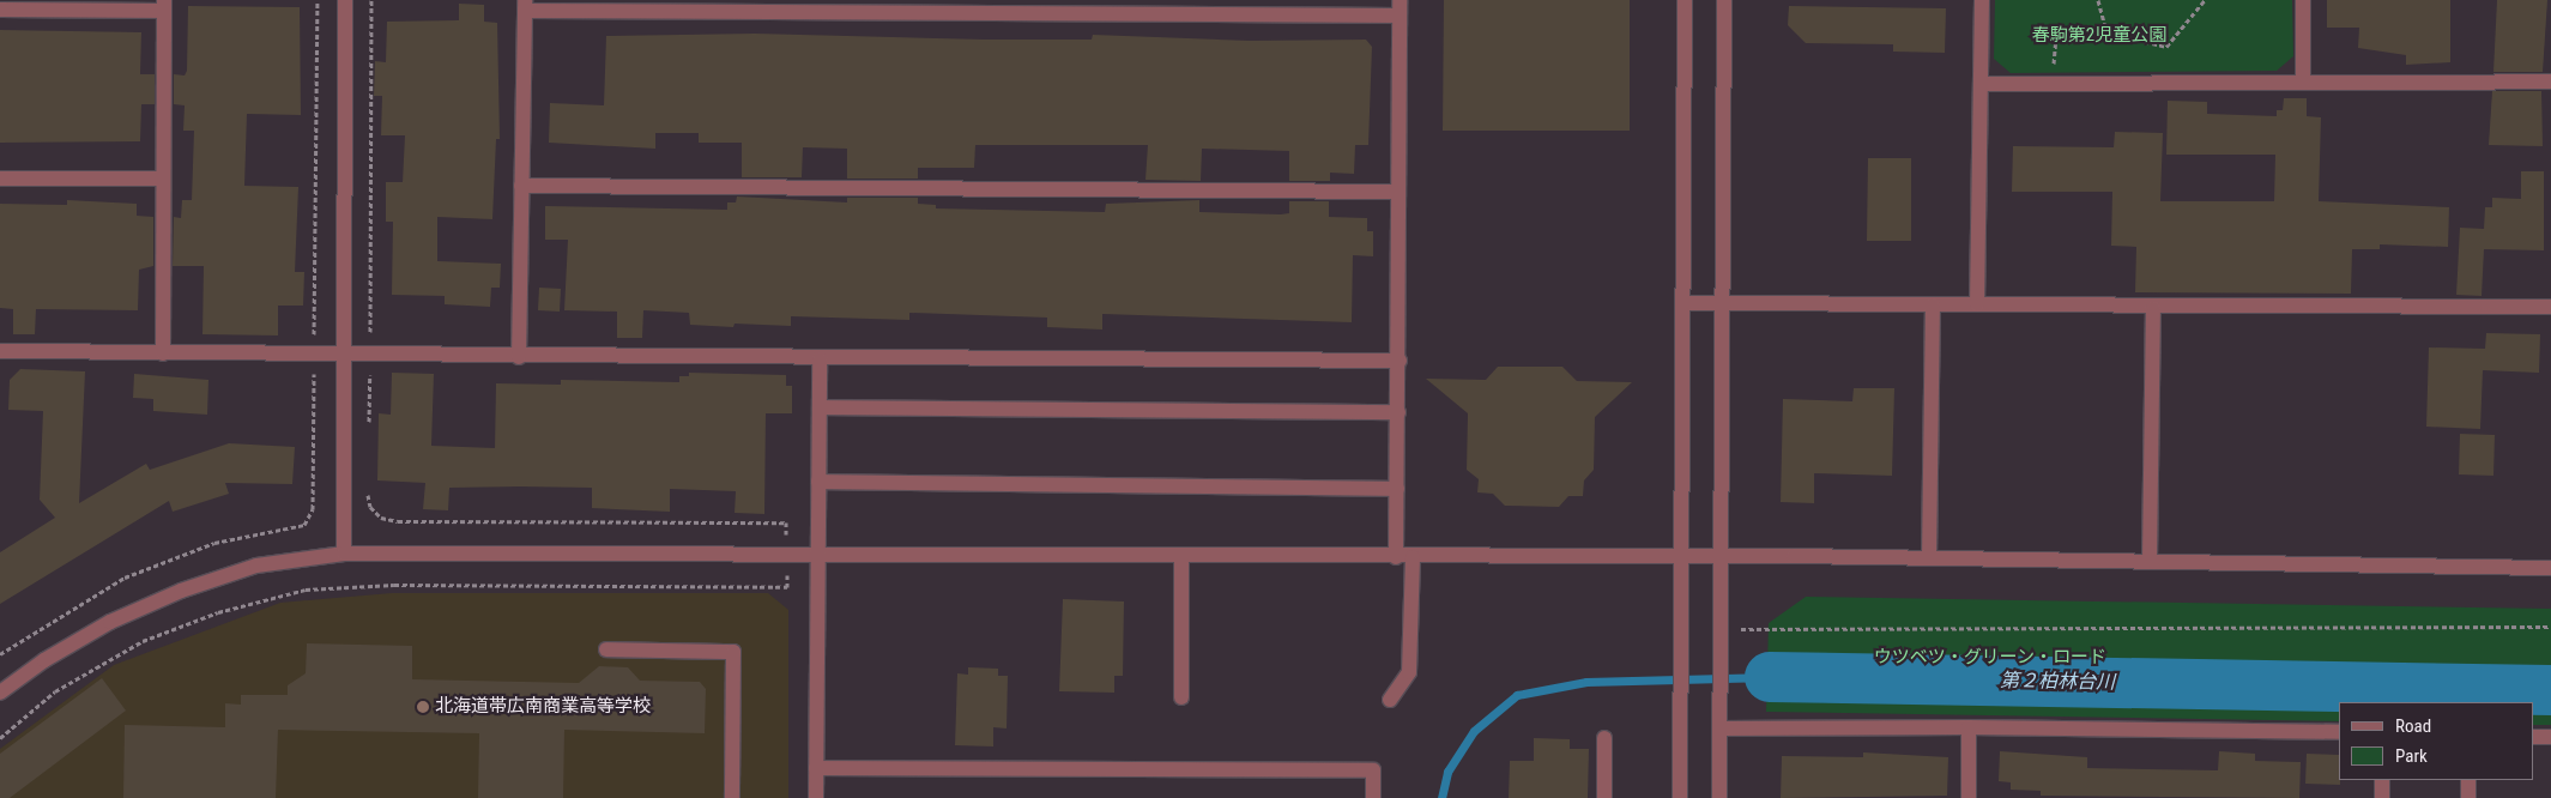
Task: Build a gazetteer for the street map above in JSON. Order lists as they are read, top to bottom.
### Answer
{
  "water": ["第２柏林台川"],
  "parks": ["春駒第2児童公園", "ウツベツ・グリーン・ロード"],
  "places": ["北海道帯広南商業高等学校"],
  "legend": ["Road", "Park"]
}
